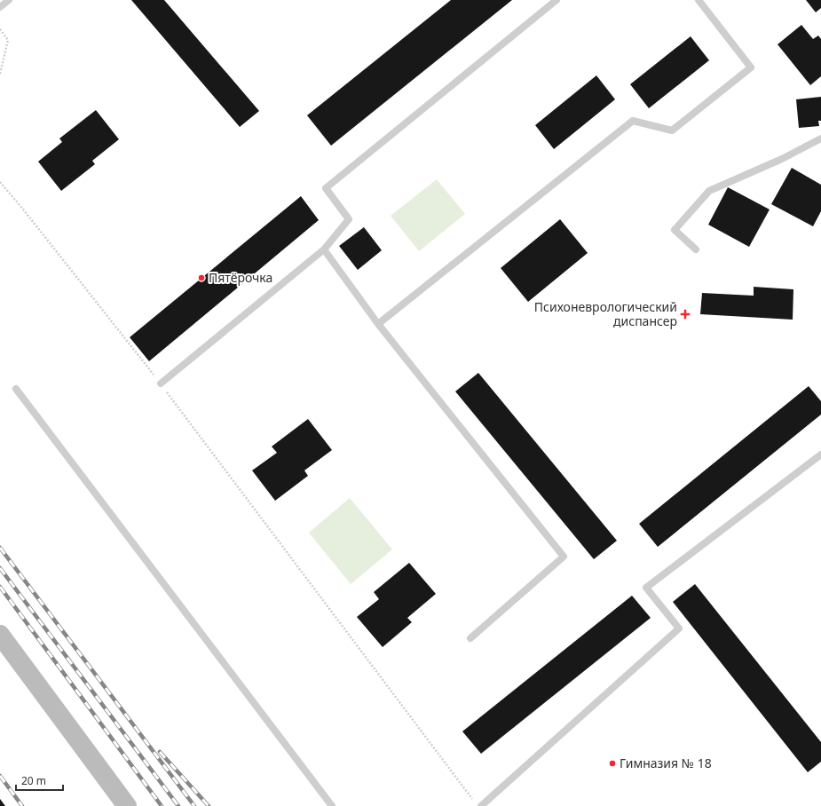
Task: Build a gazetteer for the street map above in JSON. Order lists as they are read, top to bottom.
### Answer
{
  "places": {
    "other": ["Пятёрочка", "Гимназия № 18"],
    "health": ["Психоневрологический диспансер"]
  },
  "scale_bar": "20 m"
}
